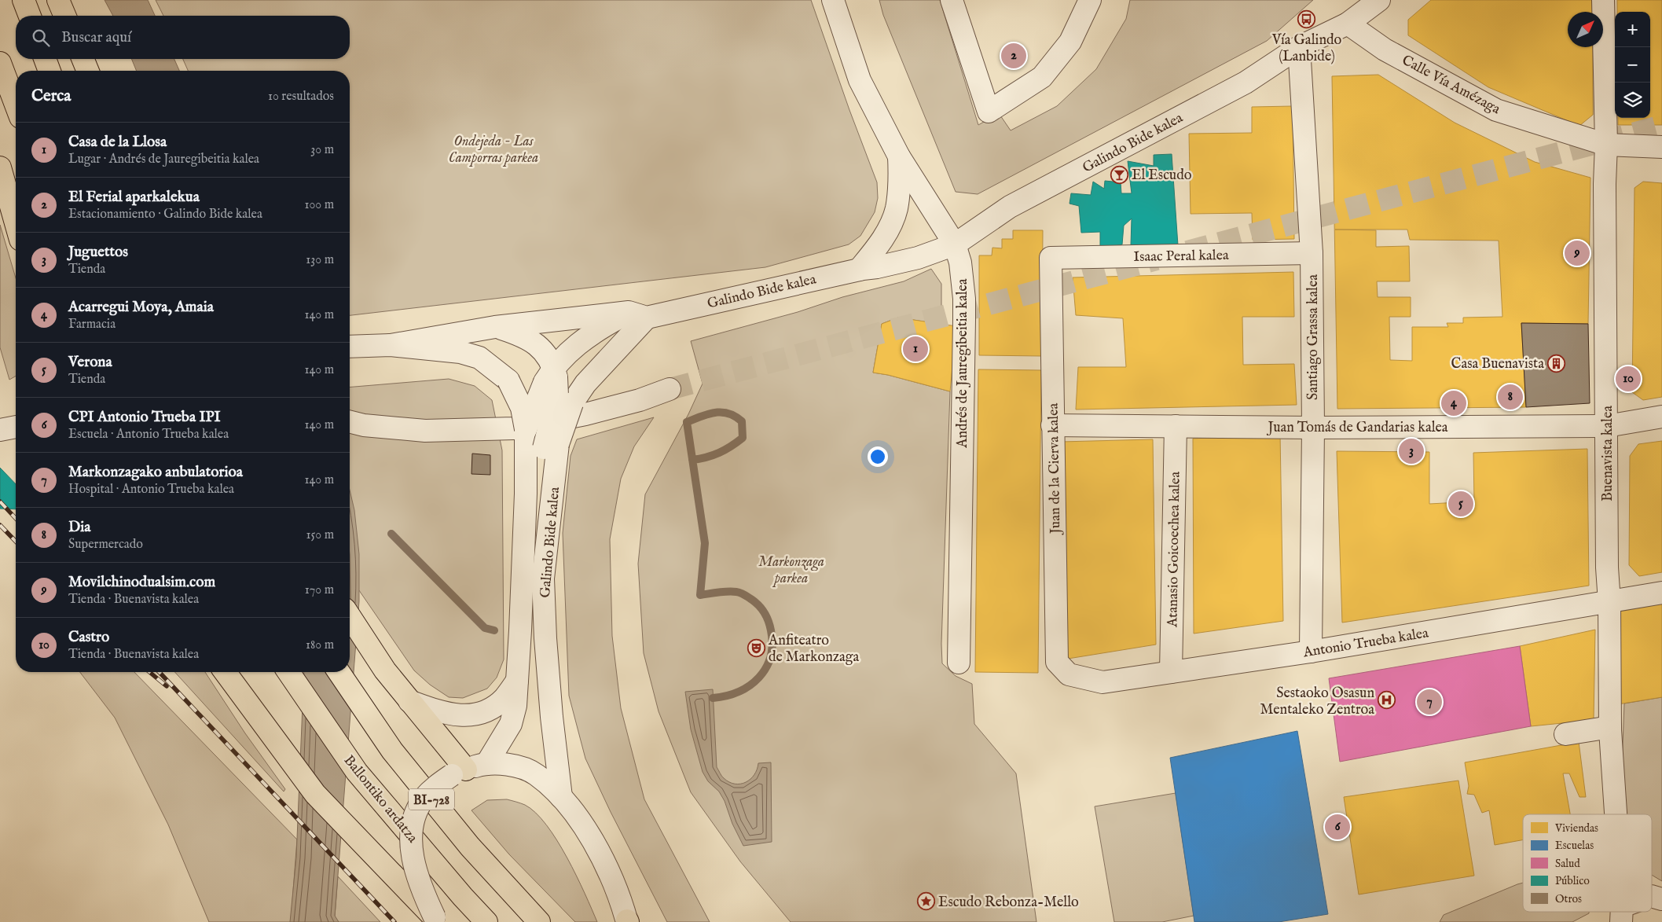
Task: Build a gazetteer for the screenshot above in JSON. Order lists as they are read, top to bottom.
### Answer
{
  "streets": {
    "main road": ["Ballontiko ardatza", "BI-728"],
    "street": [
      "Calle Vía Amézaga",
      "Galindo Bide kalea",
      "Isaac Peral kalea",
      "Santiago Grassa kalea",
      "Andrés de Jauregibeitia kalea",
      "Juan Tomás de Gandarias kalea",
      "Buenavista kalea",
      "Juan de la Cierva kalea",
      "Atanasio Goicoechea kalea",
      "Antonio Trueba kalea"
    ]
  },
  "crossings": [
    ["Calle Vía Amézaga", "Galindo Bide kalea"],
    ["Calle Vía Amézaga", "Buenavista kalea"],
    ["Galindo Bide kalea", "Santiago Grassa kalea"],
    ["Galindo Bide kalea", "Andrés de Jauregibeitia kalea"],
    ["Isaac Peral kalea", "Santiago Grassa kalea"],
    ["Isaac Peral kalea", "Juan de la Cierva kalea"],
    ["Santiago Grassa kalea", "Juan Tomás de Gandarias kalea"],
    ["Santiago Grassa kalea", "Antonio Trueba kalea"],
    ["Juan Tomás de Gandarias kalea", "Buenavista kalea"],
    ["Juan Tomás de Gandarias kalea", "Juan de la Cierva kalea"],
    ["Juan Tomás de Gandarias kalea", "Atanasio Goicoechea kalea"],
    ["Buenavista kalea", "Antonio Trueba kalea"],
    ["Juan de la Cierva kalea", "Antonio Trueba kalea"],
    ["Atanasio Goicoechea kalea", "Antonio Trueba kalea"]
  ],
  "parks": ["Ondejeda - Las Camporras parkea", "Markonzaga parkea"],
  "places": {
    "bus stop": ["Vía Galindo (Lanbide)"],
    "bar": ["El Escudo"],
    "building": ["Casa Buenavista"],
    "theatre": ["Anfiteatro de Markonzaga"],
    "hospital": ["Sestaoko Osasun Mentaleko Zentroa"],
    "place": ["Escudo Rebonza-Mello"]
  },
  "legend": [
    "Viviendas",
    "Escuelas",
    "Salud",
    "Público",
    "Otros"
  ],
  "north": "top right",
  "page": {
    "map_buttons": ["+", "−"],
    "search": "Buscar aquí",
    "pins": [
      "2",
      "9",
      "1",
      "10",
      "8",
      "4",
      "3",
      "5",
      "7",
      "6"
    ],
    "heading": ["Cerca", "10 resultados"],
    "list": [
      {
        "mark": "1",
        "name": "Casa de la Llosa",
        "note": "Lugar · Andrés de Jauregibeitia kalea",
        "value": "30 m"
      },
      {
        "mark": "2",
        "name": "El Ferial aparkalekua",
        "note": "Estacionamiento · Galindo Bide kalea",
        "value": "100 m"
      },
      {
        "mark": "3",
        "name": "Juguettos",
        "note": "Tienda",
        "value": "130 m"
      },
      {
        "mark": "4",
        "name": "Acarregui Moya, Amaia",
        "note": "Farmacia",
        "value": "140 m"
      },
      {
        "mark": "5",
        "name": "Verona",
        "note": "Tienda",
        "value": "140 m"
      },
      {
        "mark": "6",
        "name": "CPI Antonio Trueba IPI",
        "note": "Escuela · Antonio Trueba kalea",
        "value": "140 m"
      },
      {
        "mark": "7",
        "name": "Markonzagako anbulatorioa",
        "note": "Hospital · Antonio Trueba kalea",
        "value": "140 m"
      },
      {
        "mark": "8",
        "name": "Dia",
        "note": "Supermercado",
        "value": "150 m"
      },
      {
        "mark": "9",
        "name": "Movilchinodualsim.com",
        "note": "Tienda · Buenavista kalea",
        "value": "170 m"
      },
      {
        "mark": "10",
        "name": "Castro",
        "note": "Tienda · Buenavista kalea",
        "value": "180 m"
      }
    ]
  }
}
